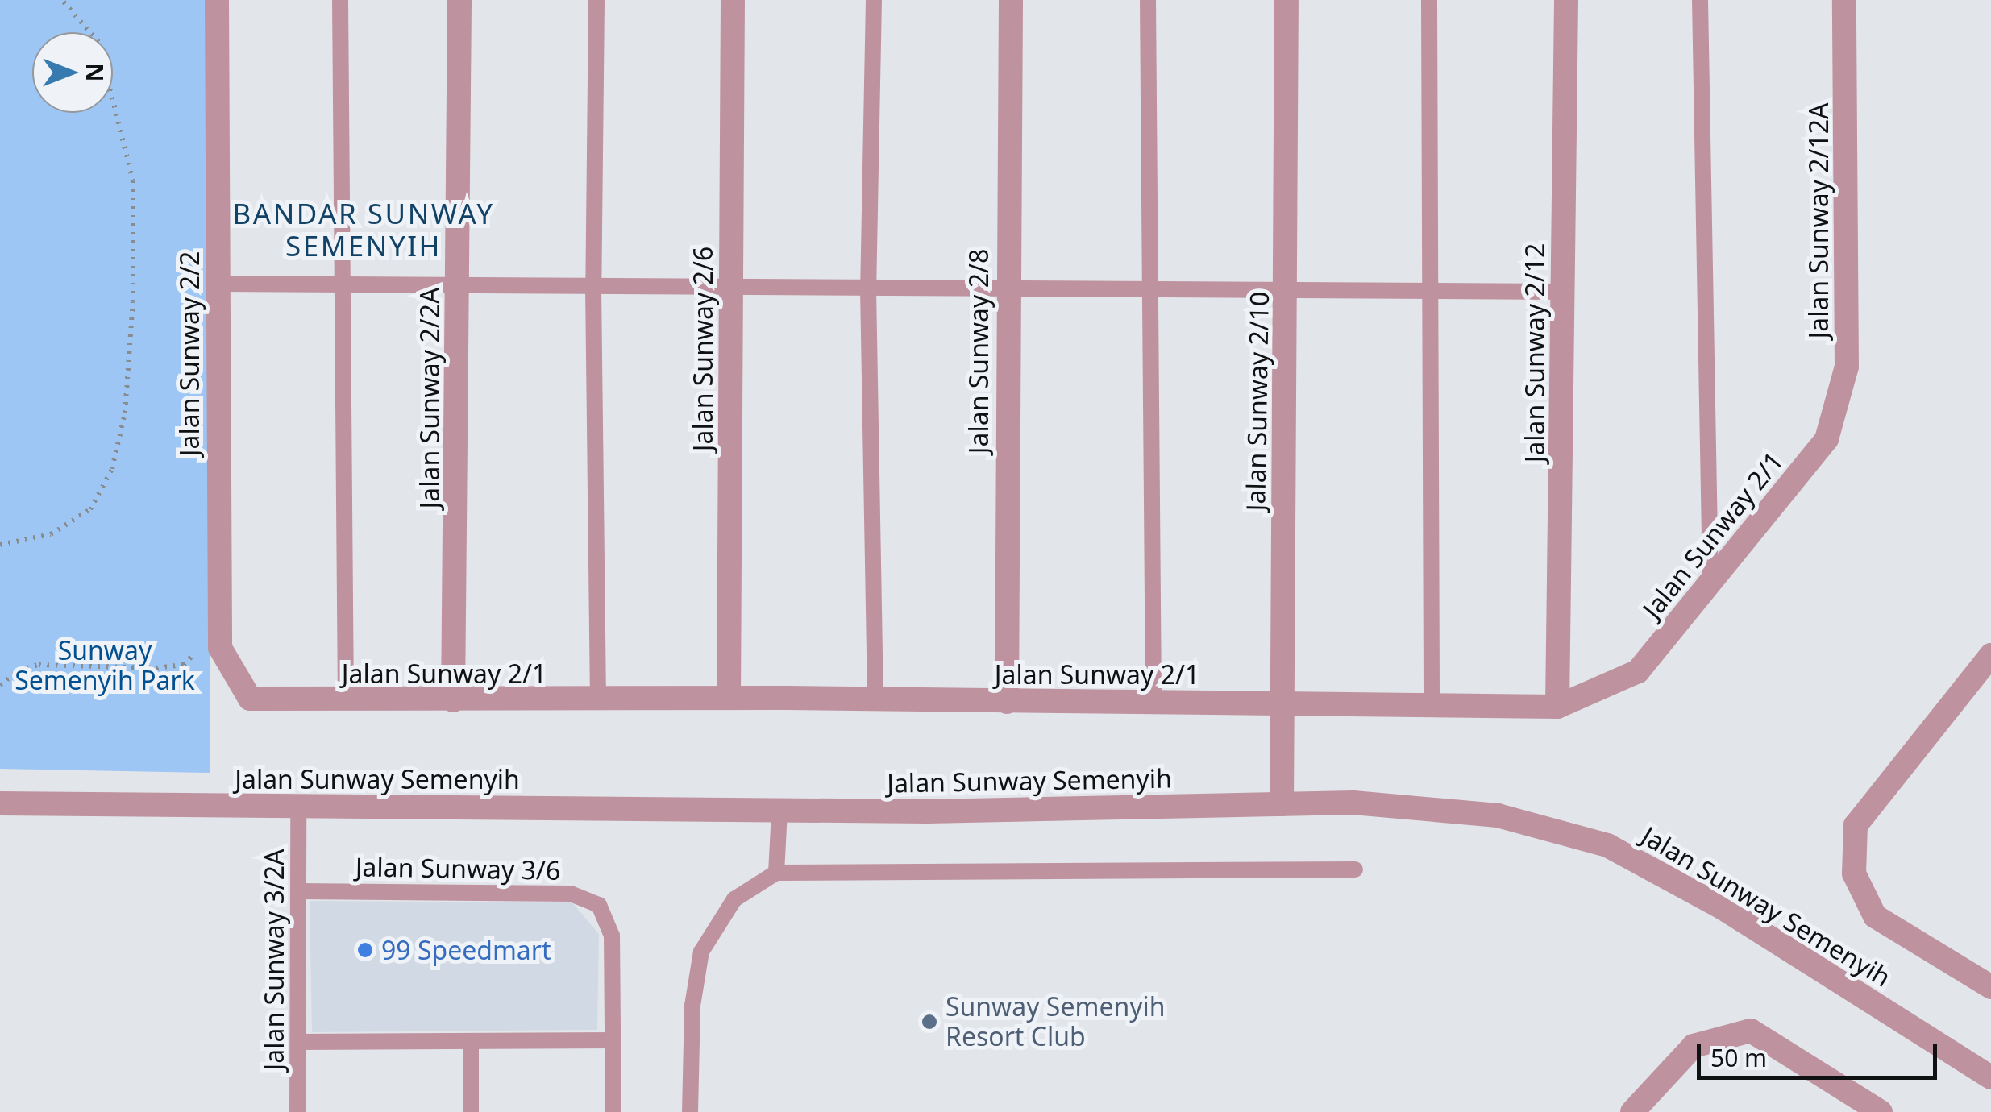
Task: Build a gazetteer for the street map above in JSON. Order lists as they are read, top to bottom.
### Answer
{
  "streets": {
    "street": [
      "Jalan Sunway 2/12A",
      "Jalan Sunway 2/6",
      "Jalan Sunway 2/8",
      "Jalan Sunway 2/12",
      "Jalan Sunway 2/2",
      "Jalan Sunway 2/2A",
      "Jalan Sunway 2/10",
      "Jalan Sunway 2/1",
      "Jalan Sunway Semenyih"
    ],
    "lane": ["Jalan Sunway 3/6", "Jalan Sunway 3/2A"]
  },
  "crossings": [
    ["Jalan Sunway 2/12A", "Jalan Sunway 2/1"],
    ["Jalan Sunway 2/6", "Jalan Sunway 2/1"],
    ["Jalan Sunway 2/8", "Jalan Sunway 2/1"],
    ["Jalan Sunway 2/12", "Jalan Sunway 2/1"],
    ["Jalan Sunway 2/2", "Jalan Sunway 2/1"],
    ["Jalan Sunway 2/2A", "Jalan Sunway 2/1"],
    ["Jalan Sunway 2/10", "Jalan Sunway 2/1"],
    ["Jalan Sunway 2/10", "Jalan Sunway Semenyih"],
    ["Jalan Sunway Semenyih", "Jalan Sunway 3/2A"],
    ["Jalan Sunway 3/6", "Jalan Sunway 3/2A"]
  ],
  "districts": ["BANDAR SUNWAY SEMENYIH"],
  "parks": ["Sunway Semenyih Park"],
  "places": ["99 Speedmart", "Sunway Semenyih Resort Club"],
  "scale_bar": "50 m",
  "north": "right"
}
